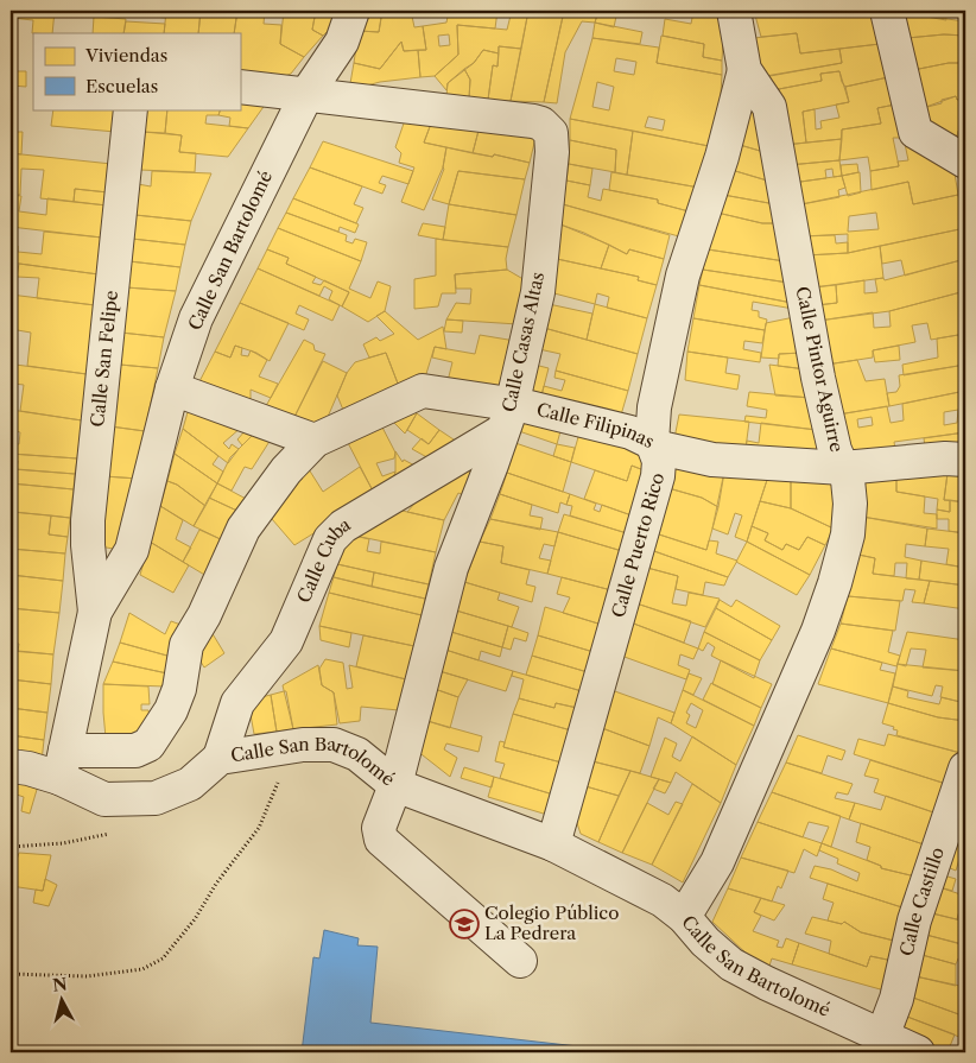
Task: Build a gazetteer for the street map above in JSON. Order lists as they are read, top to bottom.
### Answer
{
  "streets": {
    "street": [
      "Calle San Bartolomé",
      "Calle Casas Altas",
      "Calle San Felipe",
      "Calle Pintor Aguirre",
      "Calle Filipinas",
      "Calle Puerto Rico",
      "Calle Cuba",
      "Calle Castillo"
    ]
  },
  "crossings": [
    ["Calle San Bartolomé", "Calle Casas Altas"],
    ["Calle San Bartolomé", "Calle San Felipe"],
    ["Calle San Bartolomé", "Calle Pintor Aguirre"],
    ["Calle San Bartolomé", "Calle Puerto Rico"],
    ["Calle San Bartolomé", "Calle Cuba"],
    ["Calle San Bartolomé", "Calle Castillo"],
    ["Calle Casas Altas", "Calle Filipinas"],
    ["Calle Casas Altas", "Calle Cuba"],
    ["Calle Pintor Aguirre", "Calle Filipinas"],
    ["Calle Pintor Aguirre", "Calle Puerto Rico"],
    ["Calle Filipinas", "Calle Puerto Rico"],
    ["Calle Filipinas", "Calle Cuba"]
  ],
  "places": {
    "school or university": ["Colegio Público La Pedrera"]
  },
  "legend": ["Viviendas", "Escuelas"],
  "north": "top"
}
